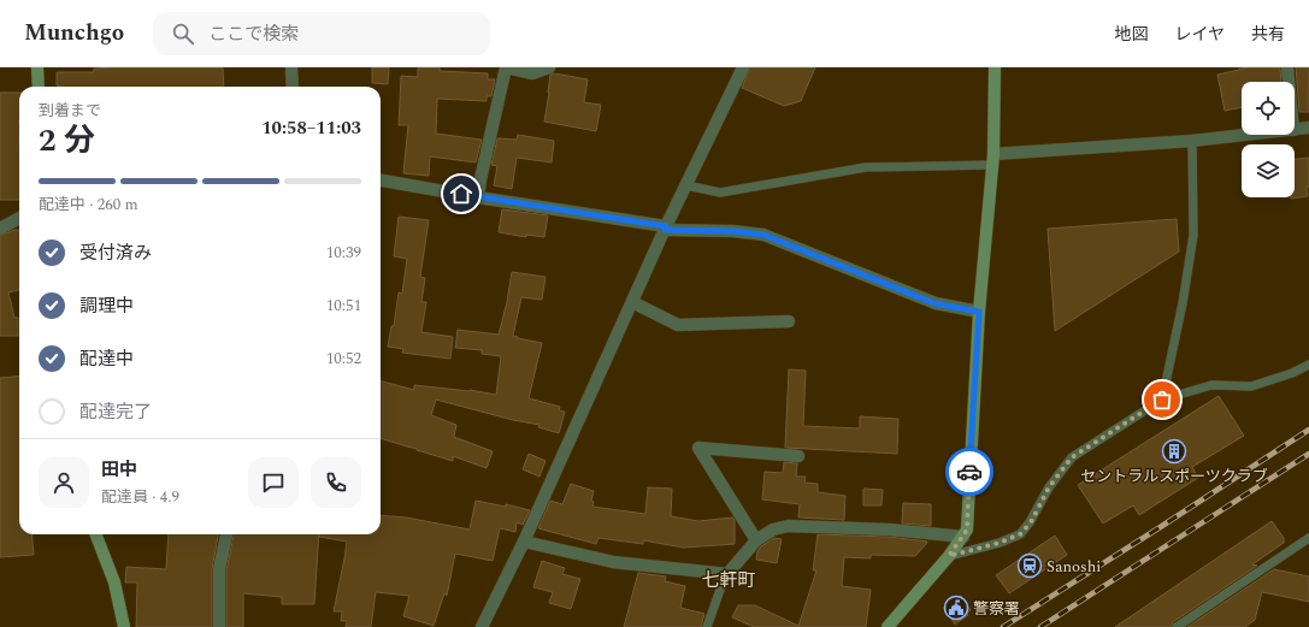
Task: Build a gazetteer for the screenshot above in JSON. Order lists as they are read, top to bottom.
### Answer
{
  "districts": ["七軒町"],
  "places": {
    "building": ["セントラルスポーツクラブ"],
    "station": ["Sanoshi"],
    "public building": ["警察署"]
  },
  "page": {
    "header": "Munchgo",
    "search": "ここで検索",
    "nav": ["地図", "レイヤ", "共有"],
    "heading": ["2 分", "到着まで", "10:58–11:03"],
    "panel": ["田中", "配達員 · 4.9"],
    "bar": "配達中 · 260 m",
    "list": [
      ["受付済み", "10:39"],
      ["調理中", "10:51"],
      ["配達中", "10:52"],
      "配達完了"
    ]
  }
}
